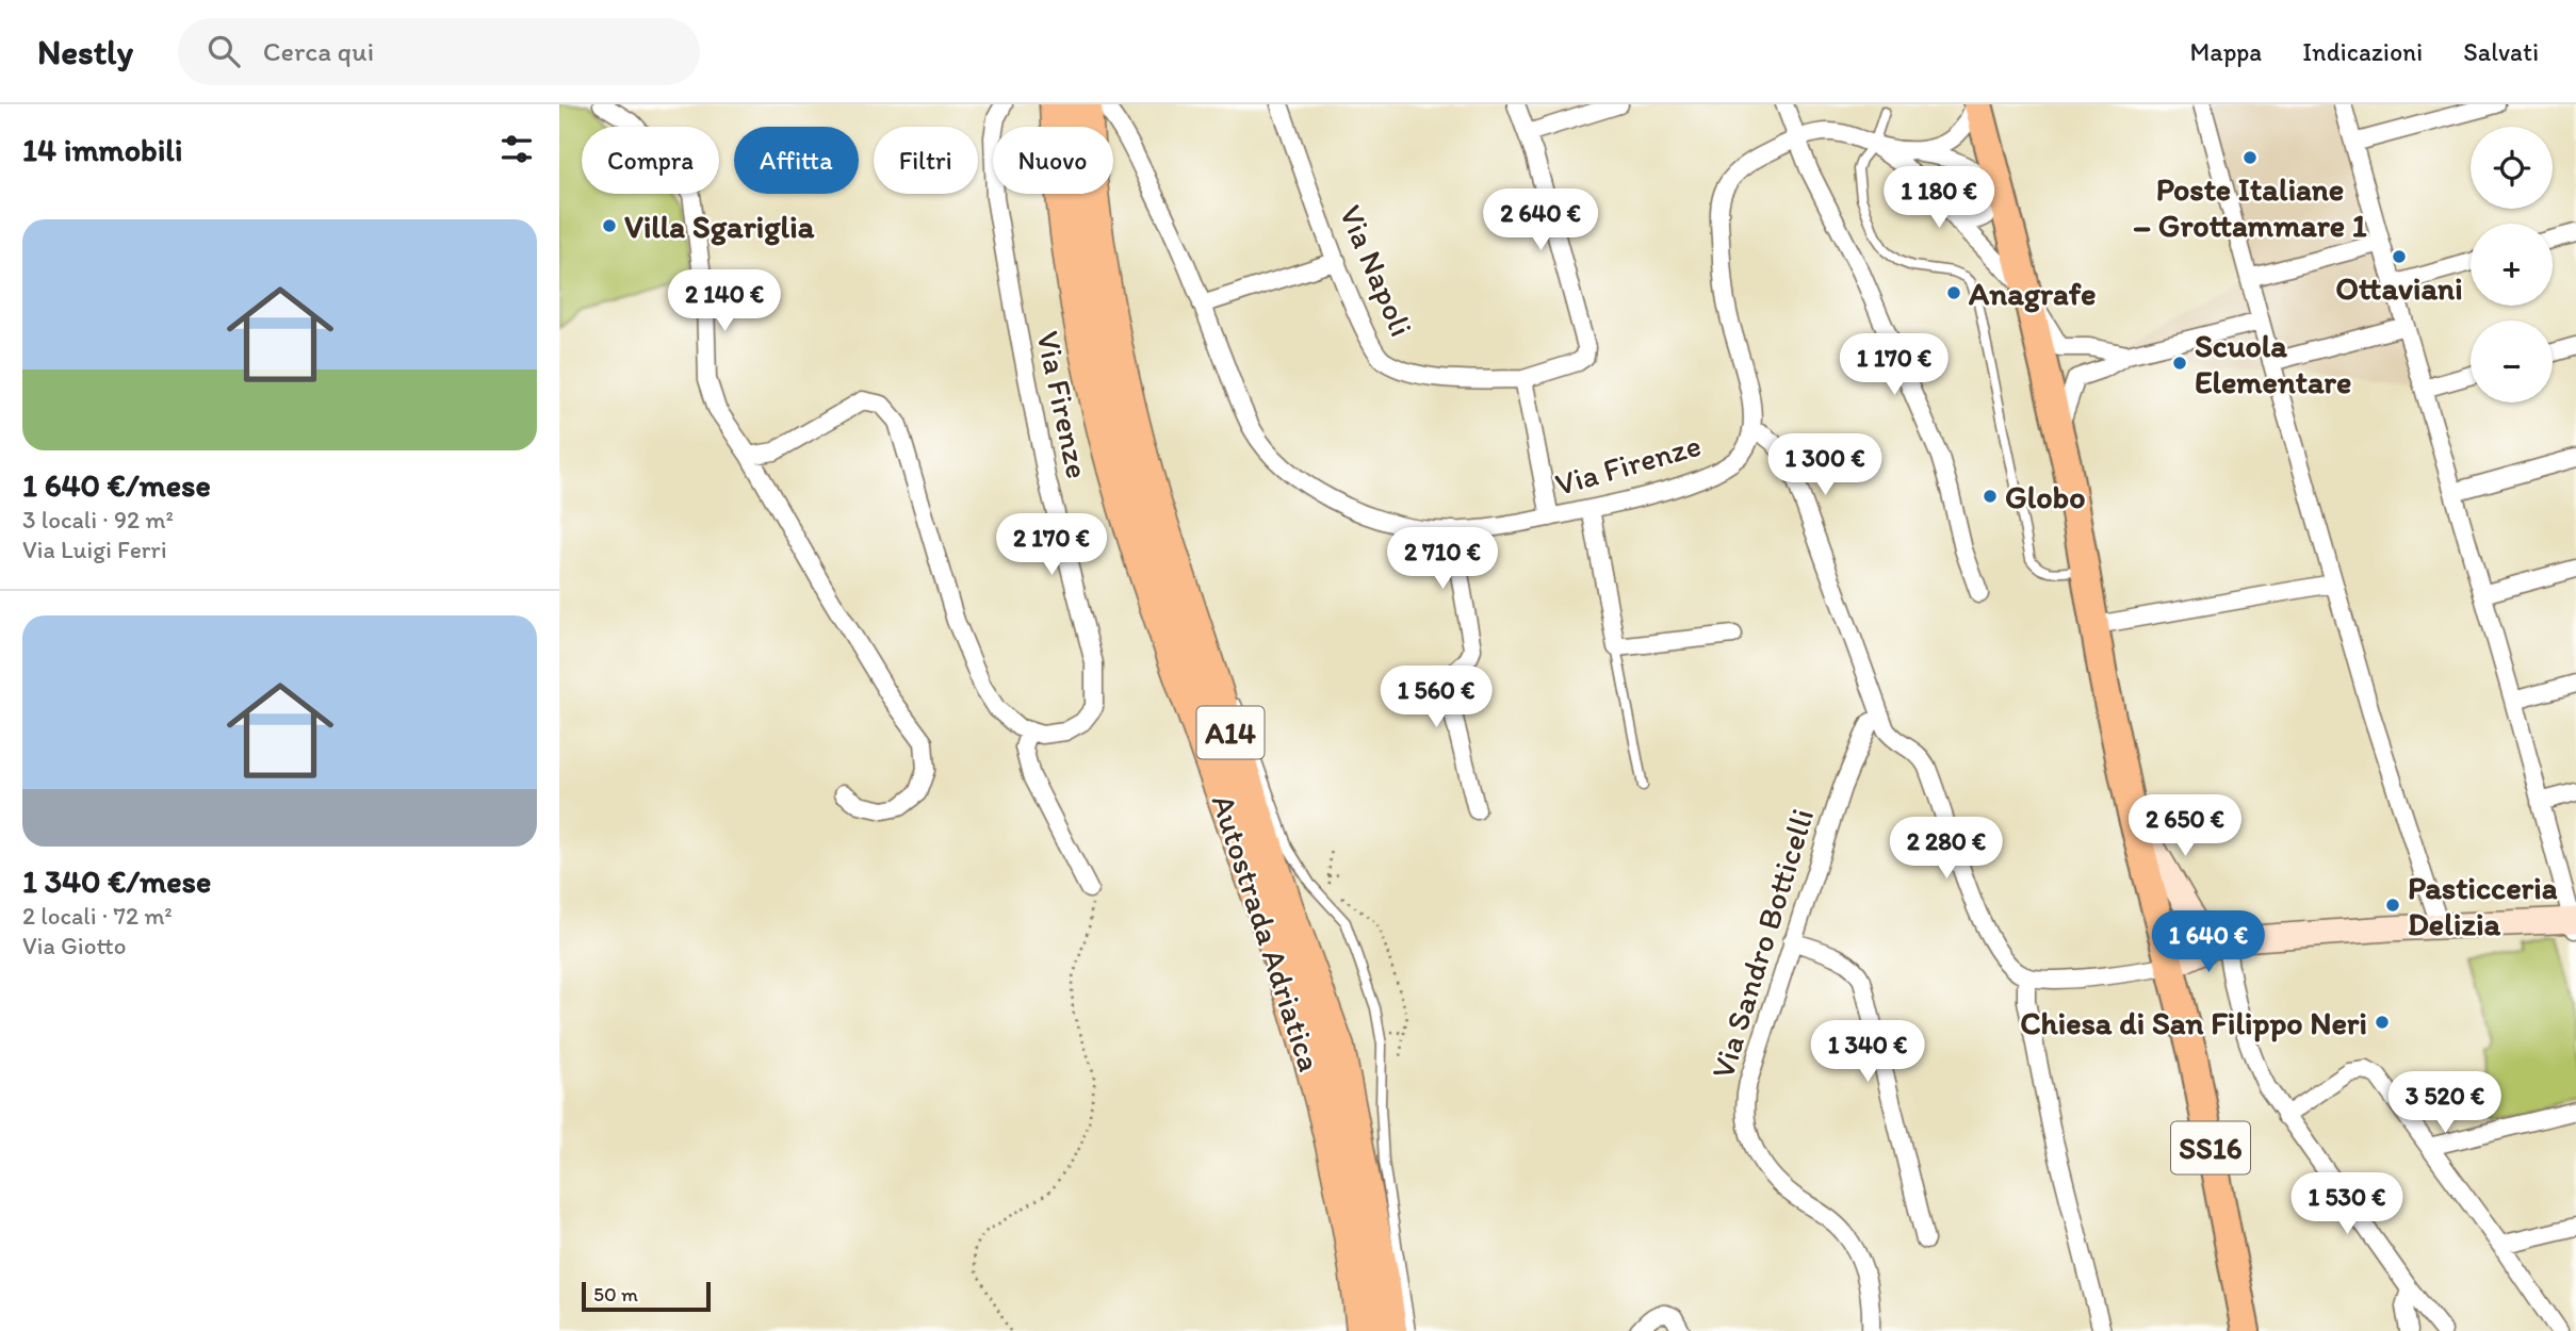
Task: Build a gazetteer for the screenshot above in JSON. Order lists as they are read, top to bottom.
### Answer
{
  "streets": {
    "highway": ["A14", "Autostrada Adriatica"],
    "main road": ["SS16"],
    "street": ["Via Napoli", "Via Firenze", "Via Sandro Botticelli"]
  },
  "places": [
    "Poste Italiane – Grottammare 1",
    "Villa Sgariglia",
    "Ottaviani",
    "Anagrafe",
    "Scuola Elementare",
    "Globo",
    "Pasticceria Delizia",
    "Chiesa di San Filippo Neri"
  ],
  "scale_bar": "50 m",
  "page": {
    "header": "Nestly",
    "search": "Cerca qui",
    "nav": ["Mappa", "Indicazioni", "Salvati"],
    "heading": "14 immobili",
    "map_buttons": ["+", "−"],
    "chip": [
      "Compra",
      "Affitta",
      "Filtri",
      "Nuovo"
    ],
    "price": [
      "1 180 €",
      "2 640 €",
      "2 140 €",
      "1 170 €",
      "1 300 €",
      "2 170 €",
      "2 710 €",
      "1 560 €",
      "2 650 €",
      "2 280 €",
      "1 640 €",
      "1 340 €",
      "3 520 €",
      "1 530 €"
    ],
    "list": [
      {
        "name": "1 640 €/mese",
        "note": "3 locali · 92 m² · Via Luigi Ferri"
      },
      {
        "name": "1 340 €/mese",
        "note": "2 locali · 72 m² · Via Giotto"
      }
    ],
    "scale": "50 m"
  }
}
